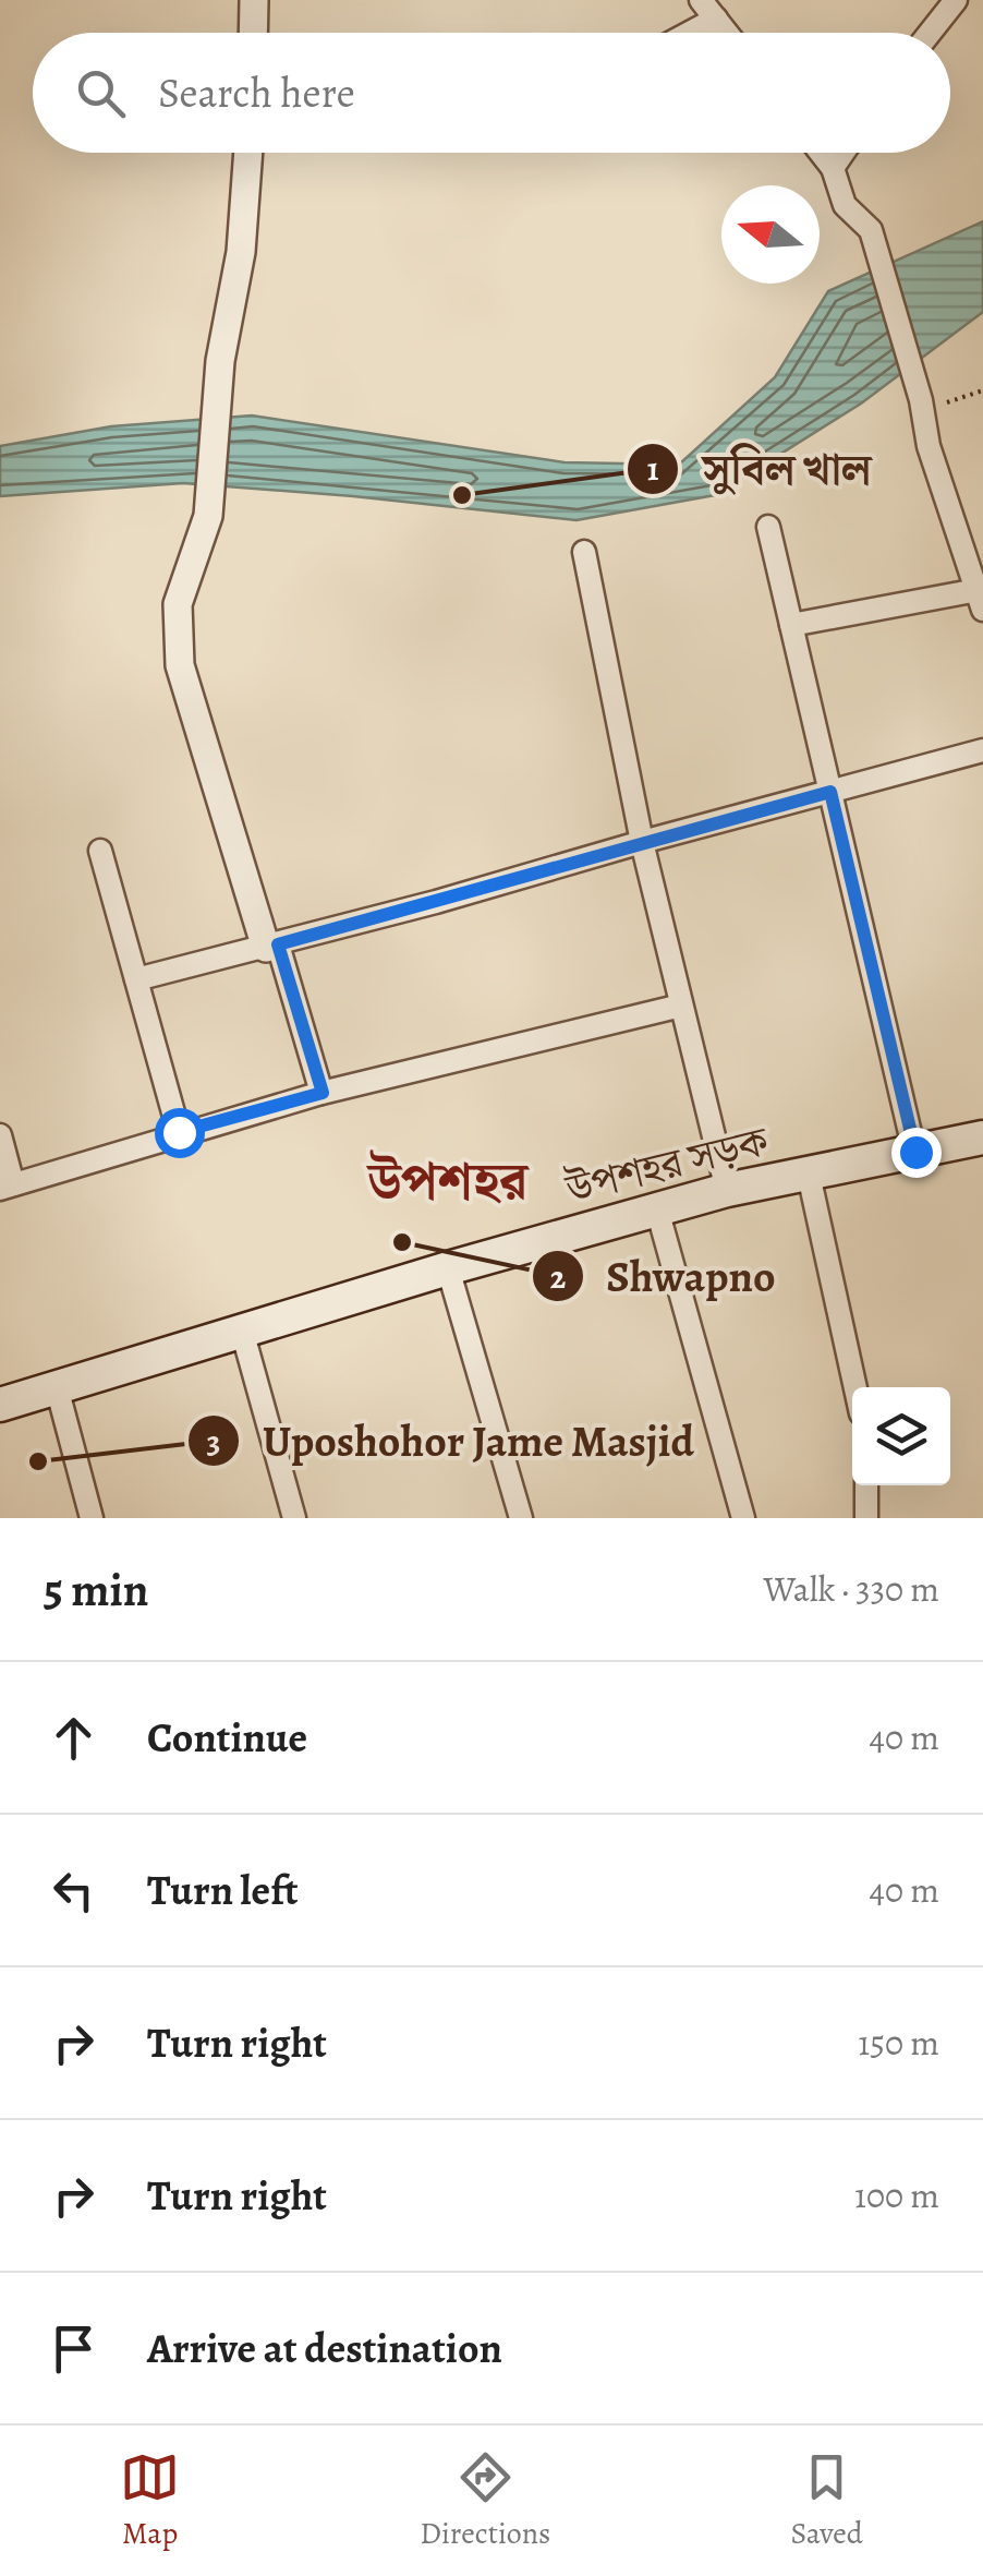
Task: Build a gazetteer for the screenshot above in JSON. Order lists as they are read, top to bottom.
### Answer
{
  "streets": {
    "main road": ["উপশহর সড়ক"]
  },
  "districts": ["উপশহর"],
  "places": ["সুবিল খাল", "Shwapno", "Uposhohor Jame Masjid"],
  "north": "left",
  "page": {
    "search": "Search here",
    "heading": ["5 min", "Walk · 330 m"],
    "list": [
      ["Continue", "40 m"],
      ["Turn left", "40 m"],
      ["Turn right", "150 m"],
      ["Turn right", "100 m"],
      "Arrive at destination"
    ],
    "nav": ["Map", "Directions", "Saved"]
  }
}
